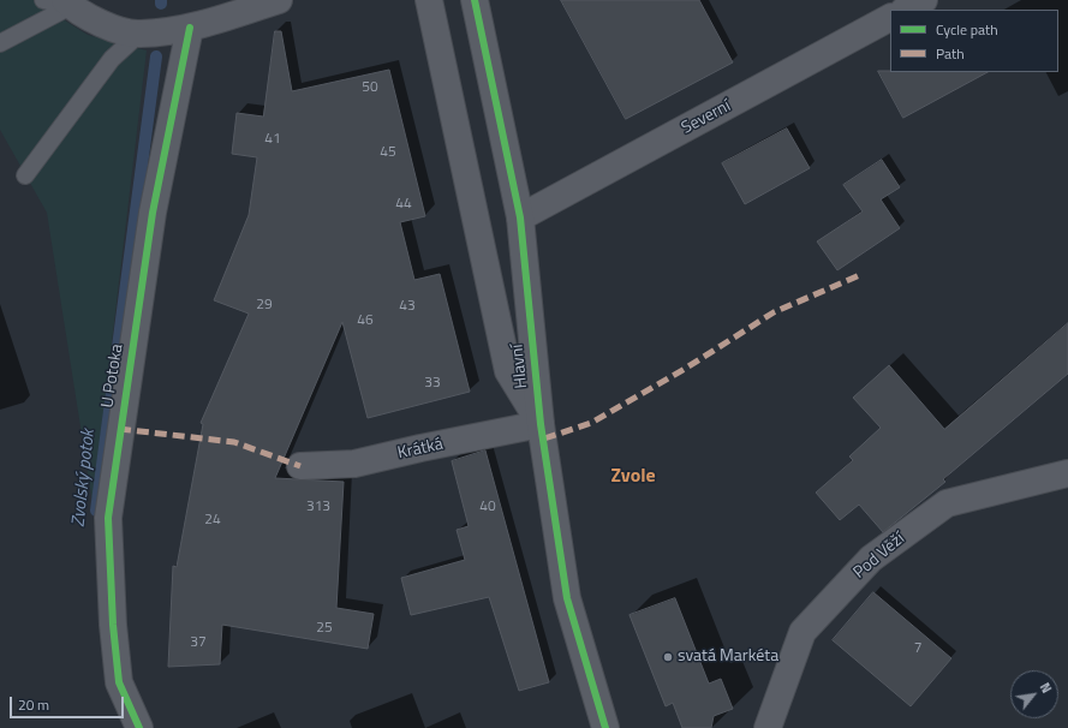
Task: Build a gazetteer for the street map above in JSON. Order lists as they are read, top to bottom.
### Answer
{
  "streets": {
    "street": [
      "Severní",
      "Hlavní",
      "U Potoka",
      "Krátká",
      "Pod Věží"
    ]
  },
  "crossings": [
    ["Severní", "Hlavní"],
    ["Hlavní", "Krátká"]
  ],
  "districts": ["Zvole"],
  "water": ["Zvolský potok"],
  "places": ["svatá Markéta"],
  "house_numbers": [
    "50",
    "41",
    "45",
    "44",
    "29",
    "43",
    "46",
    "33",
    "313",
    "40",
    "24",
    "25",
    "37",
    "7"
  ],
  "legend": ["Cycle path", "Path"],
  "scale_bar": "20 m",
  "north": "top right"
}
